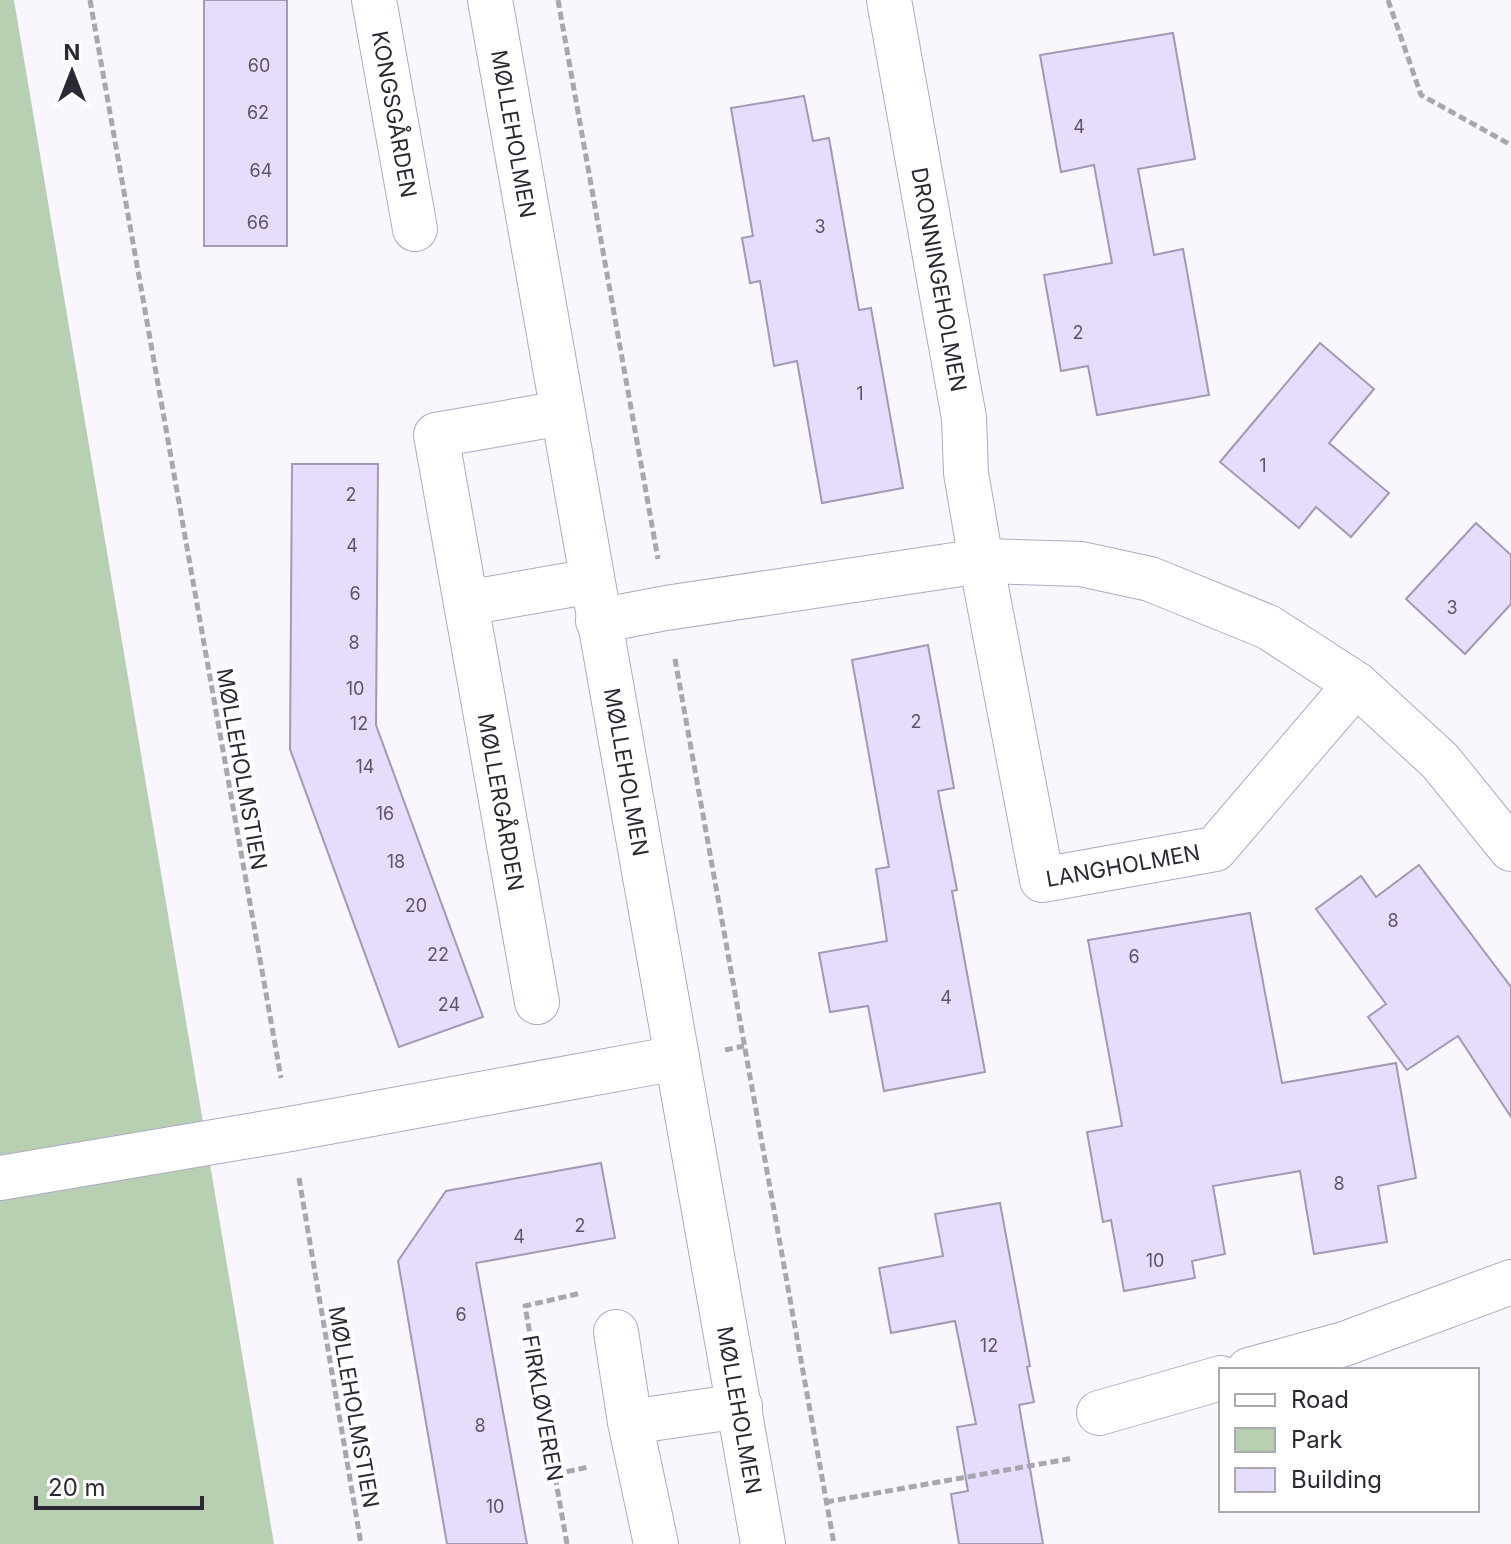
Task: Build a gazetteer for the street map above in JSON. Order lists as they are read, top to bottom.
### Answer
{
  "streets": {
    "street": [
      "KONGSGÅRDEN",
      "MØLLEHOLMEN",
      "DRONNINGEHOLMEN",
      "MØLLERGÅRDEN",
      "LANGHOLMEN"
    ],
    "path": ["MØLLEHOLMSTIEN", "FIRKLØVEREN"]
  },
  "crossings": [
    ["MØLLEHOLMEN", "MØLLERGÅRDEN"],
    ["DRONNINGEHOLMEN", "LANGHOLMEN"]
  ],
  "house_numbers": [
    "60",
    "62",
    "4",
    "64",
    "66",
    "3",
    "2",
    "1",
    "1",
    "2",
    "4",
    "6",
    "3",
    "8",
    "10",
    "2",
    "12",
    "14",
    "16",
    "18",
    "20",
    "8",
    "22",
    "6",
    "4",
    "24",
    "8",
    "2",
    "4",
    "10",
    "6",
    "12",
    "8",
    "10"
  ],
  "legend": ["Road", "Park", "Building"],
  "scale_bar": "20 m",
  "north": "top"
}
